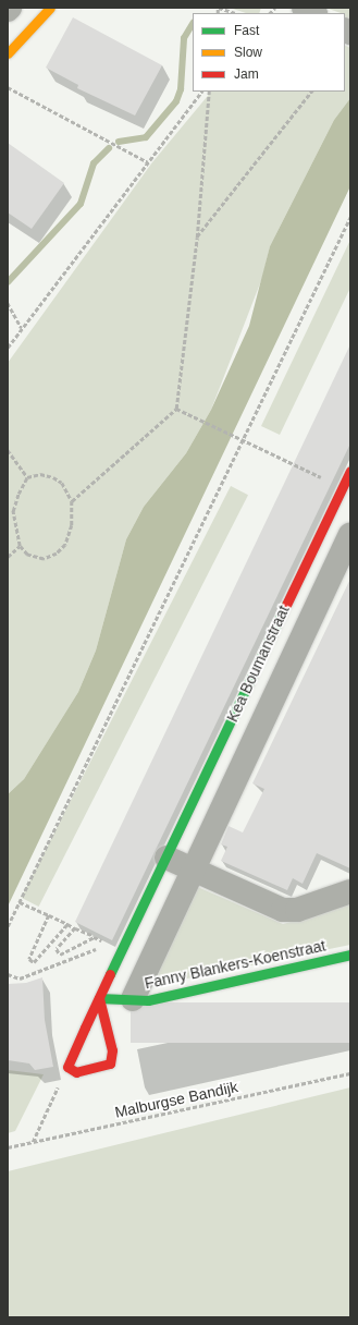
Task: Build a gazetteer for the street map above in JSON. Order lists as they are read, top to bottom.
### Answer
{
  "streets": {
    "street": ["Kea Boumanstraat", "Fanny Blankers-Koenstraat"],
    "path": ["Malburgse Bandijk"]
  },
  "crossings": [
    ["Kea Boumanstraat", "Fanny Blankers-Koenstraat"]
  ],
  "legend": ["Fast", "Slow", "Jam"]
}
